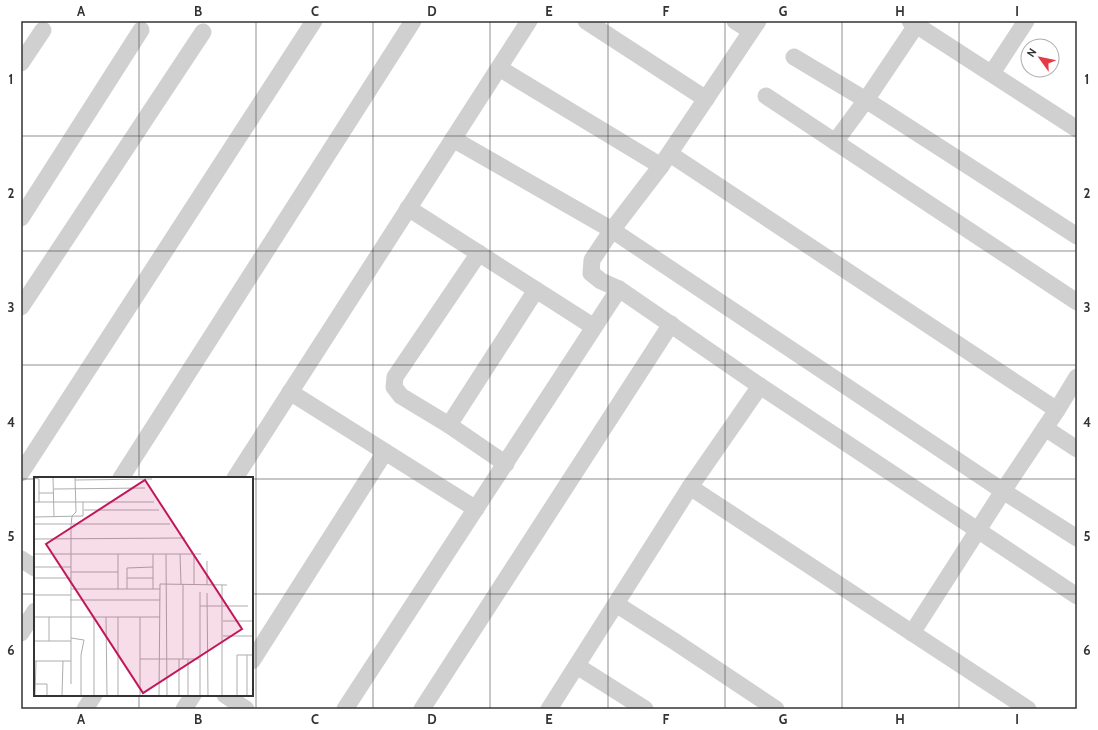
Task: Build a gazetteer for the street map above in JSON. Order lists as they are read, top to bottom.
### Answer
{
  "north": "top left",
  "grid": {
    "columns": [
      "A",
      "B",
      "C",
      "D",
      "E",
      "F",
      "G",
      "H",
      "I"
    ],
    "rows": [
      "1",
      "2",
      "3",
      "4",
      "5",
      "6"
    ]
  }
}
